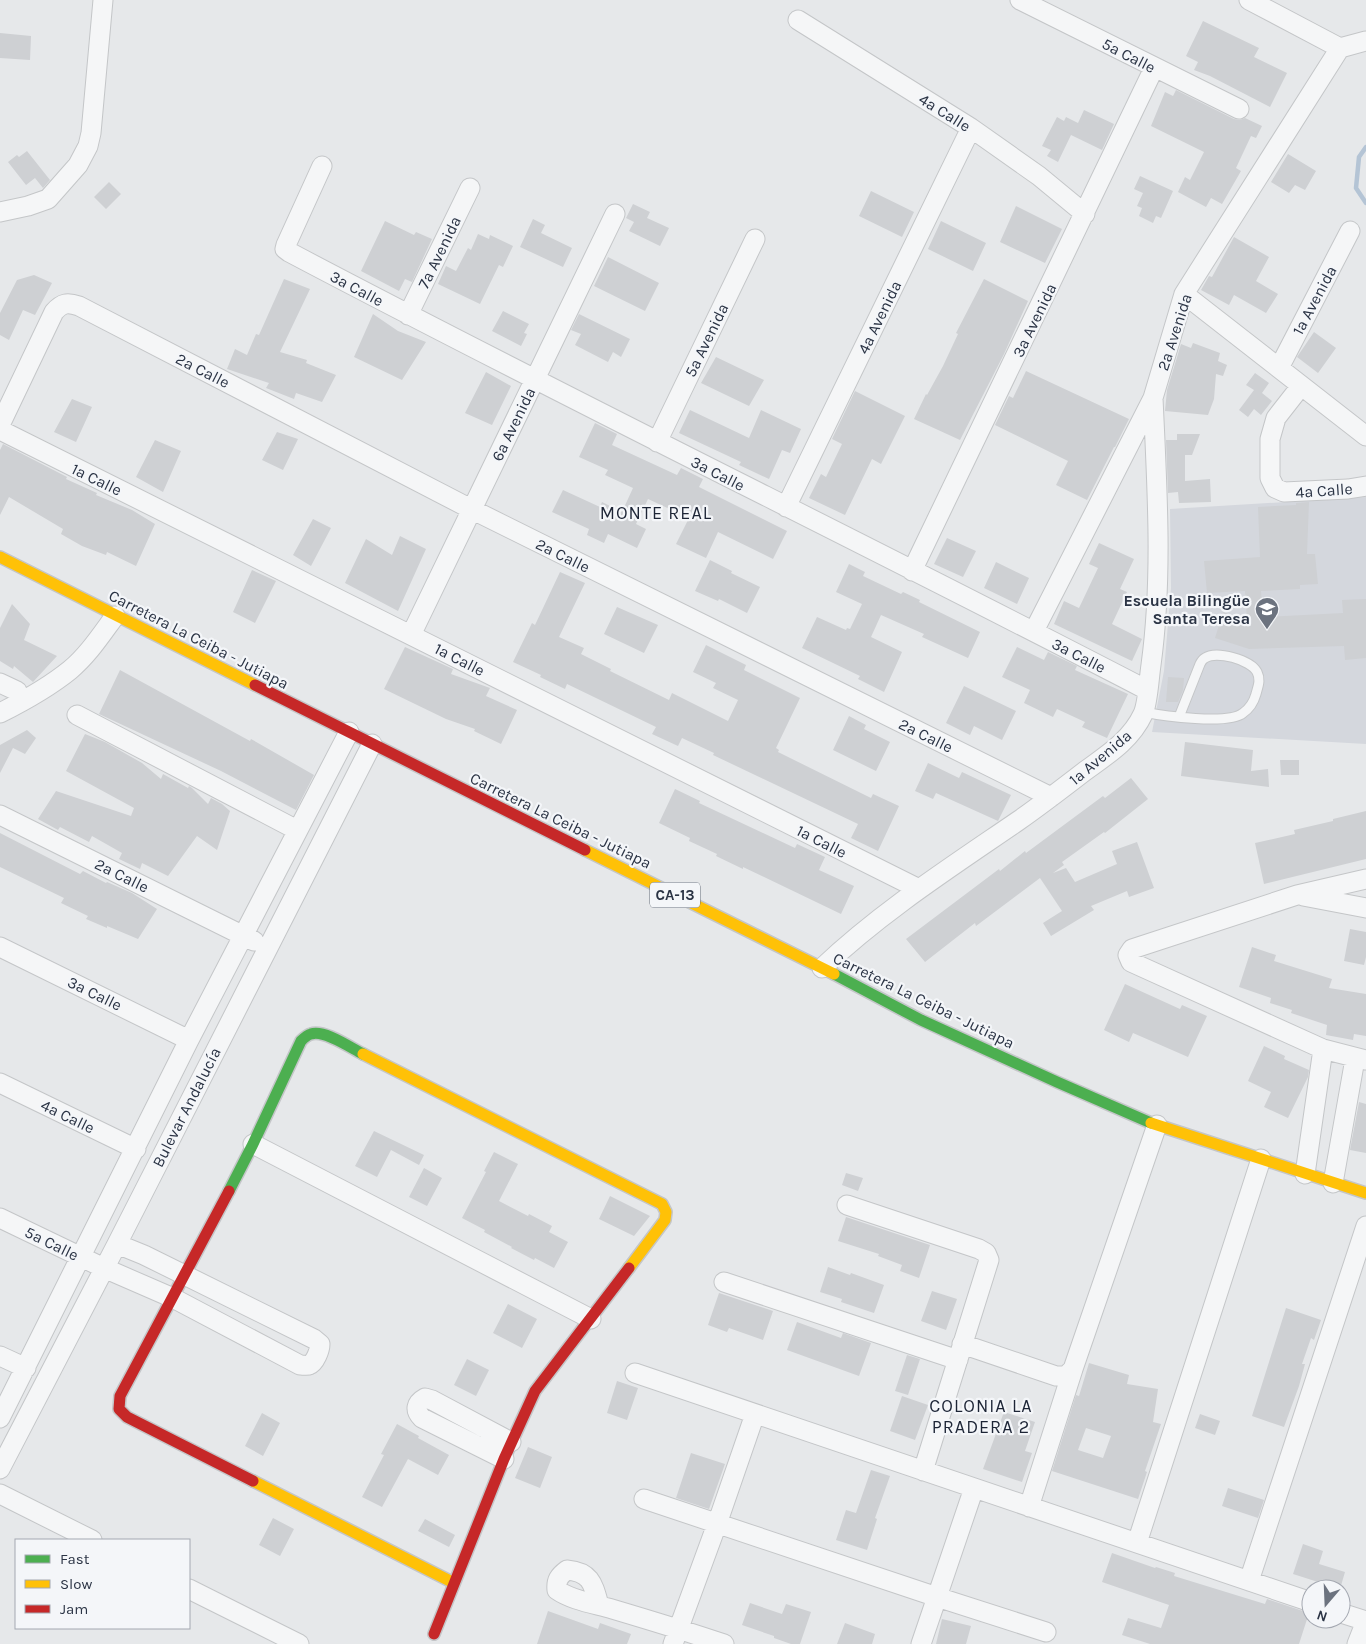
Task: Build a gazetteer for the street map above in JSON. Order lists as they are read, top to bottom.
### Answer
{
  "streets": {
    "street": [
      "5a Calle",
      "4a Calle",
      "7a Avenida",
      "3a Calle",
      "1a Avenida",
      "4a Avenida",
      "3a Avenida",
      "2a Avenida",
      "5a Avenida",
      "2a Calle",
      "6a Avenida",
      "1a Calle",
      "Carretera La Ceiba - Jutiapa",
      "CA-13",
      "Bulevar Andalucía"
    ]
  },
  "crossings": [
    ["5a Calle", "3a Avenida"],
    ["5a Calle", "Bulevar Andalucía"],
    ["4a Calle", "4a Avenida"],
    ["4a Calle", "3a Avenida"],
    ["4a Calle", "Bulevar Andalucía"],
    ["7a Avenida", "3a Calle"],
    ["3a Calle", "1a Avenida"],
    ["3a Calle", "4a Avenida"],
    ["3a Calle", "3a Avenida"],
    ["3a Calle", "2a Avenida"],
    ["3a Calle", "5a Avenida"],
    ["3a Calle", "6a Avenida"],
    ["3a Calle", "Bulevar Andalucía"],
    ["1a Avenida", "2a Avenida"],
    ["1a Avenida", "2a Calle"],
    ["1a Avenida", "1a Calle"],
    ["1a Avenida", "Carretera La Ceiba - Jutiapa"],
    ["2a Calle", "6a Avenida"],
    ["2a Calle", "Bulevar Andalucía"],
    ["6a Avenida", "1a Calle"],
    ["Carretera La Ceiba - Jutiapa", "Bulevar Andalucía"]
  ],
  "districts": ["MONTE REAL", "COLONIA LA PRADERA 2"],
  "places": {
    "school or university": ["Escuela Bilingüe Santa Teresa"]
  },
  "legend": ["Fast", "Slow", "Jam"],
  "north": "bottom"
}
